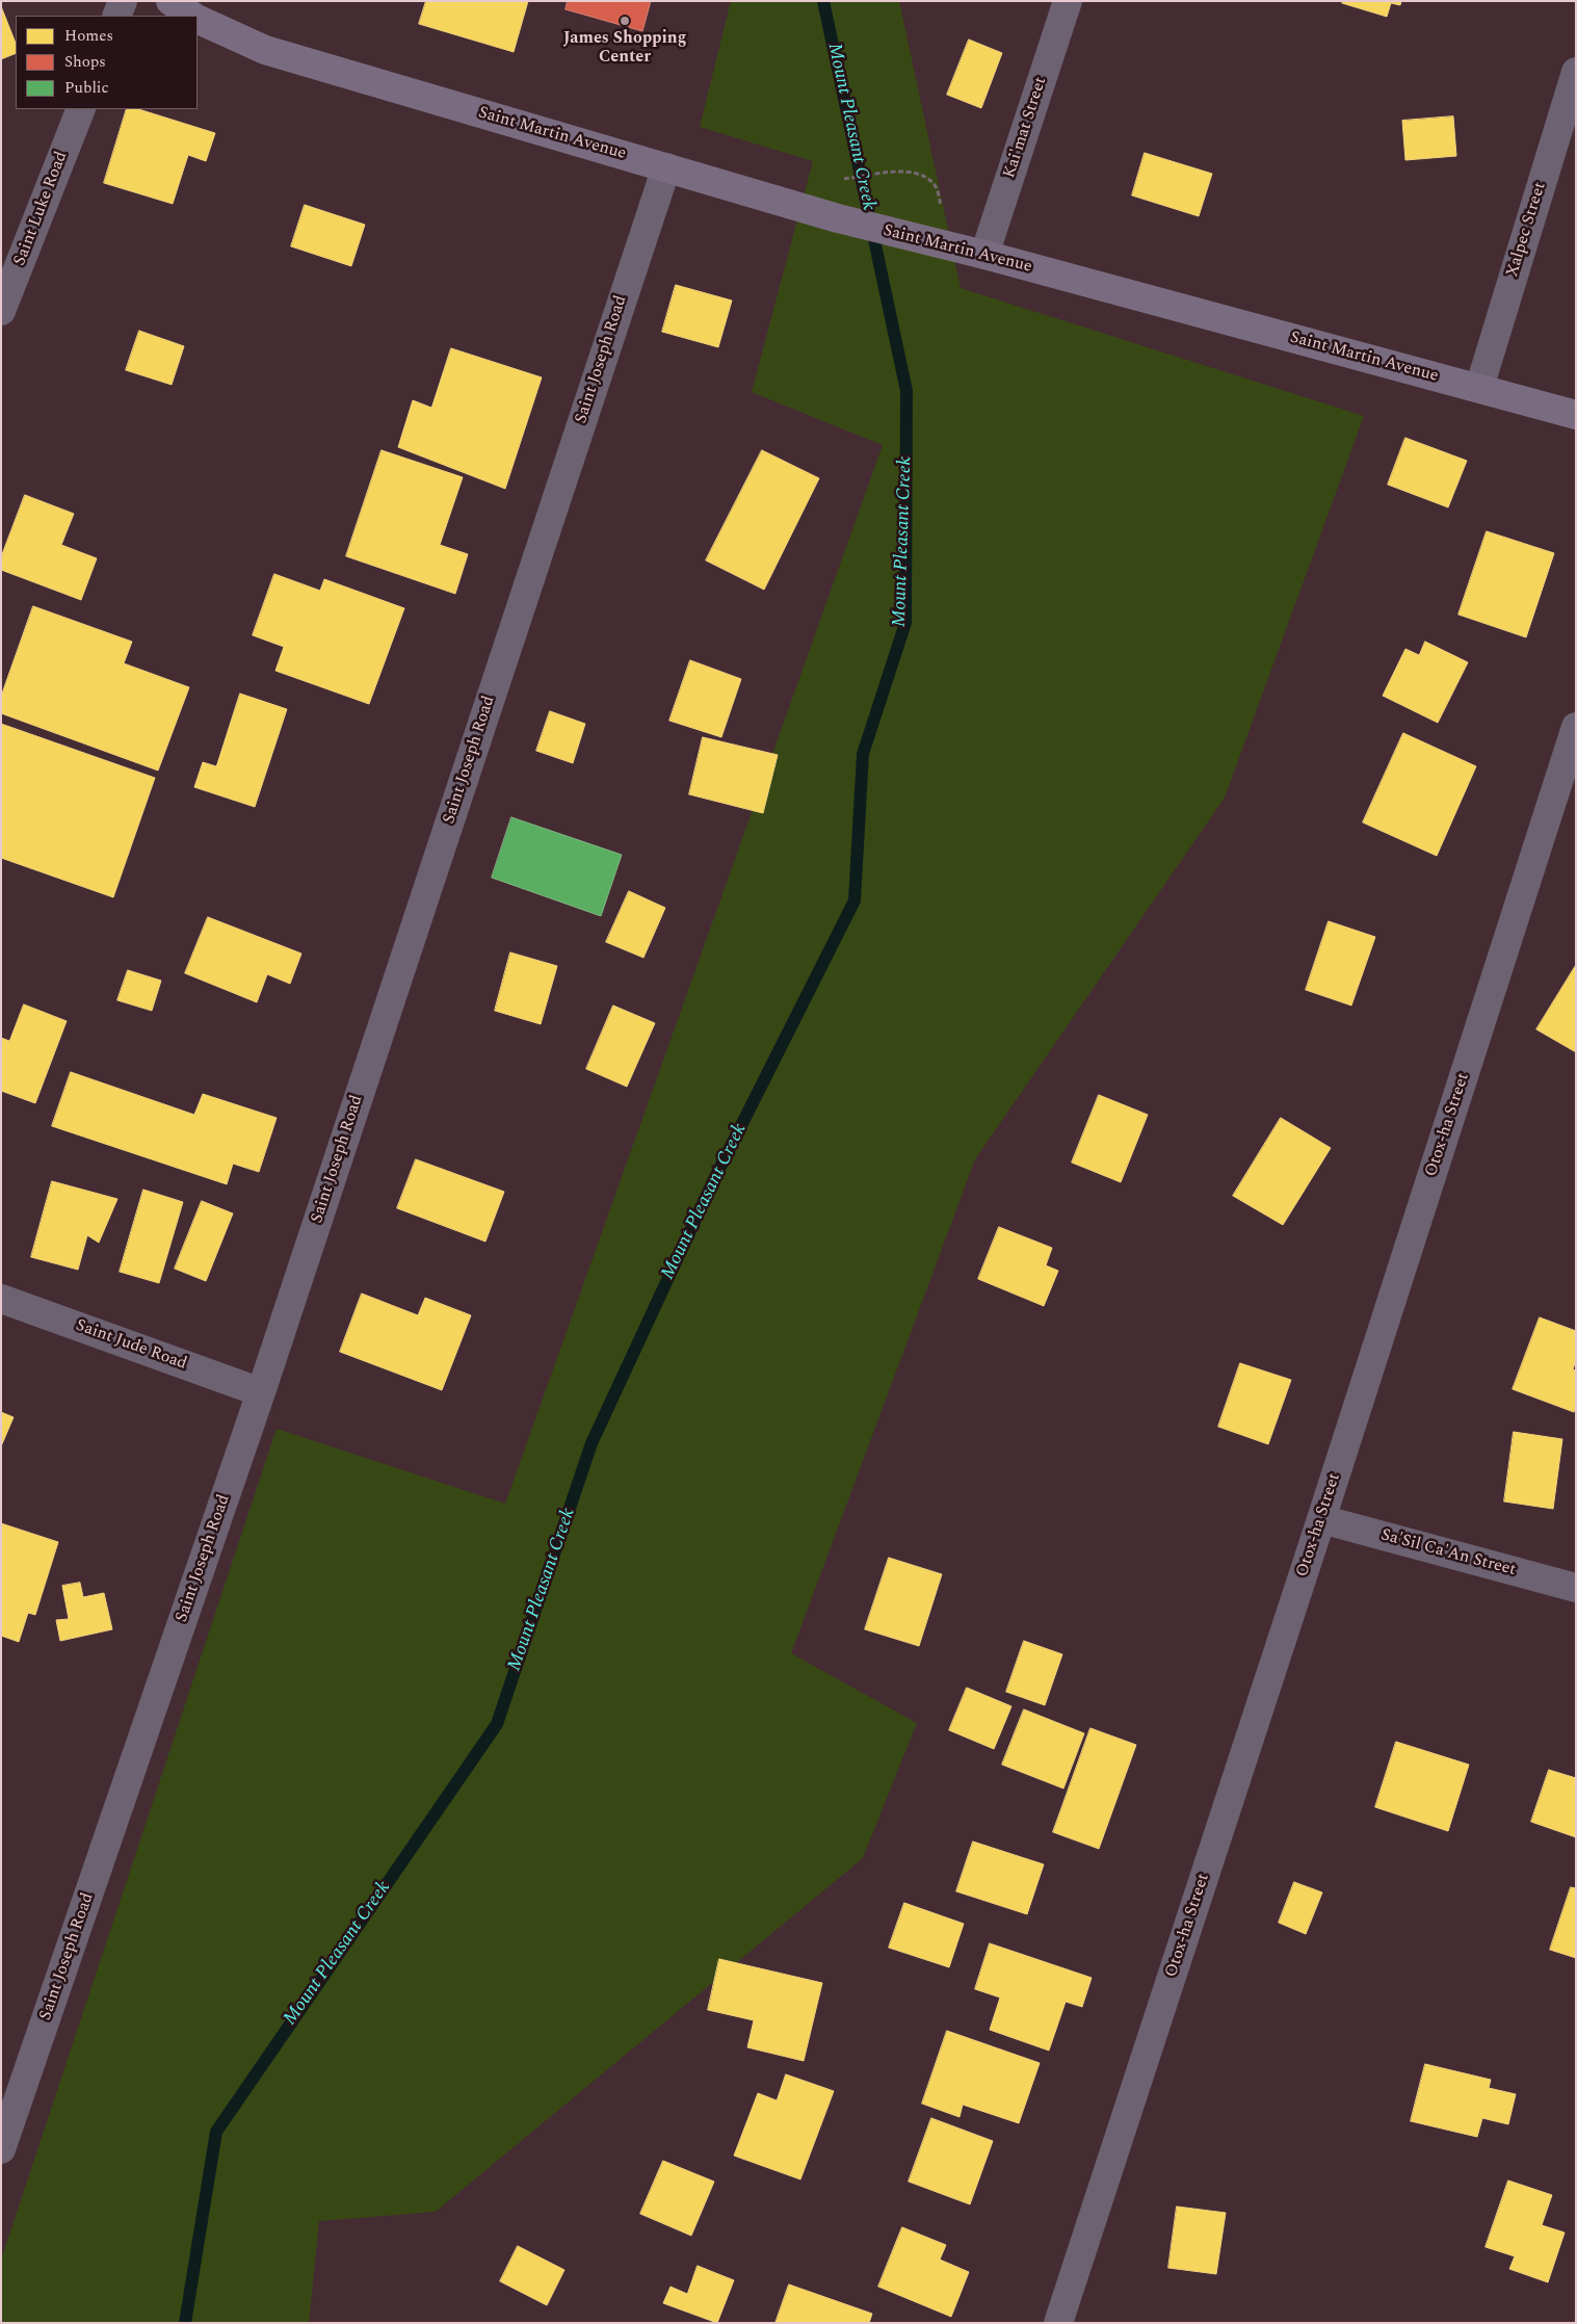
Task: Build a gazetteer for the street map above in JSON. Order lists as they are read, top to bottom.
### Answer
{
  "streets": {
    "street": [
      "Kai'mat Street",
      "Saint Martin Avenue",
      "Saint Luke Road",
      "Xalpec Street",
      "Saint Joseph Road",
      "Otox-ha Street",
      "Saint Jude Road",
      "Sa'Sil Ca'An Street"
    ]
  },
  "crossings": [
    ["Kai'mat Street", "Saint Martin Avenue"],
    ["Saint Martin Avenue", "Xalpec Street"],
    ["Saint Martin Avenue", "Saint Joseph Road"],
    ["Saint Joseph Road", "Saint Jude Road"],
    ["Otox-ha Street", "Sa'Sil Ca'An Street"]
  ],
  "water": ["Mount Pleasant Creek"],
  "places": ["James Shopping Center"],
  "legend": ["Homes", "Shops", "Public"]
}
